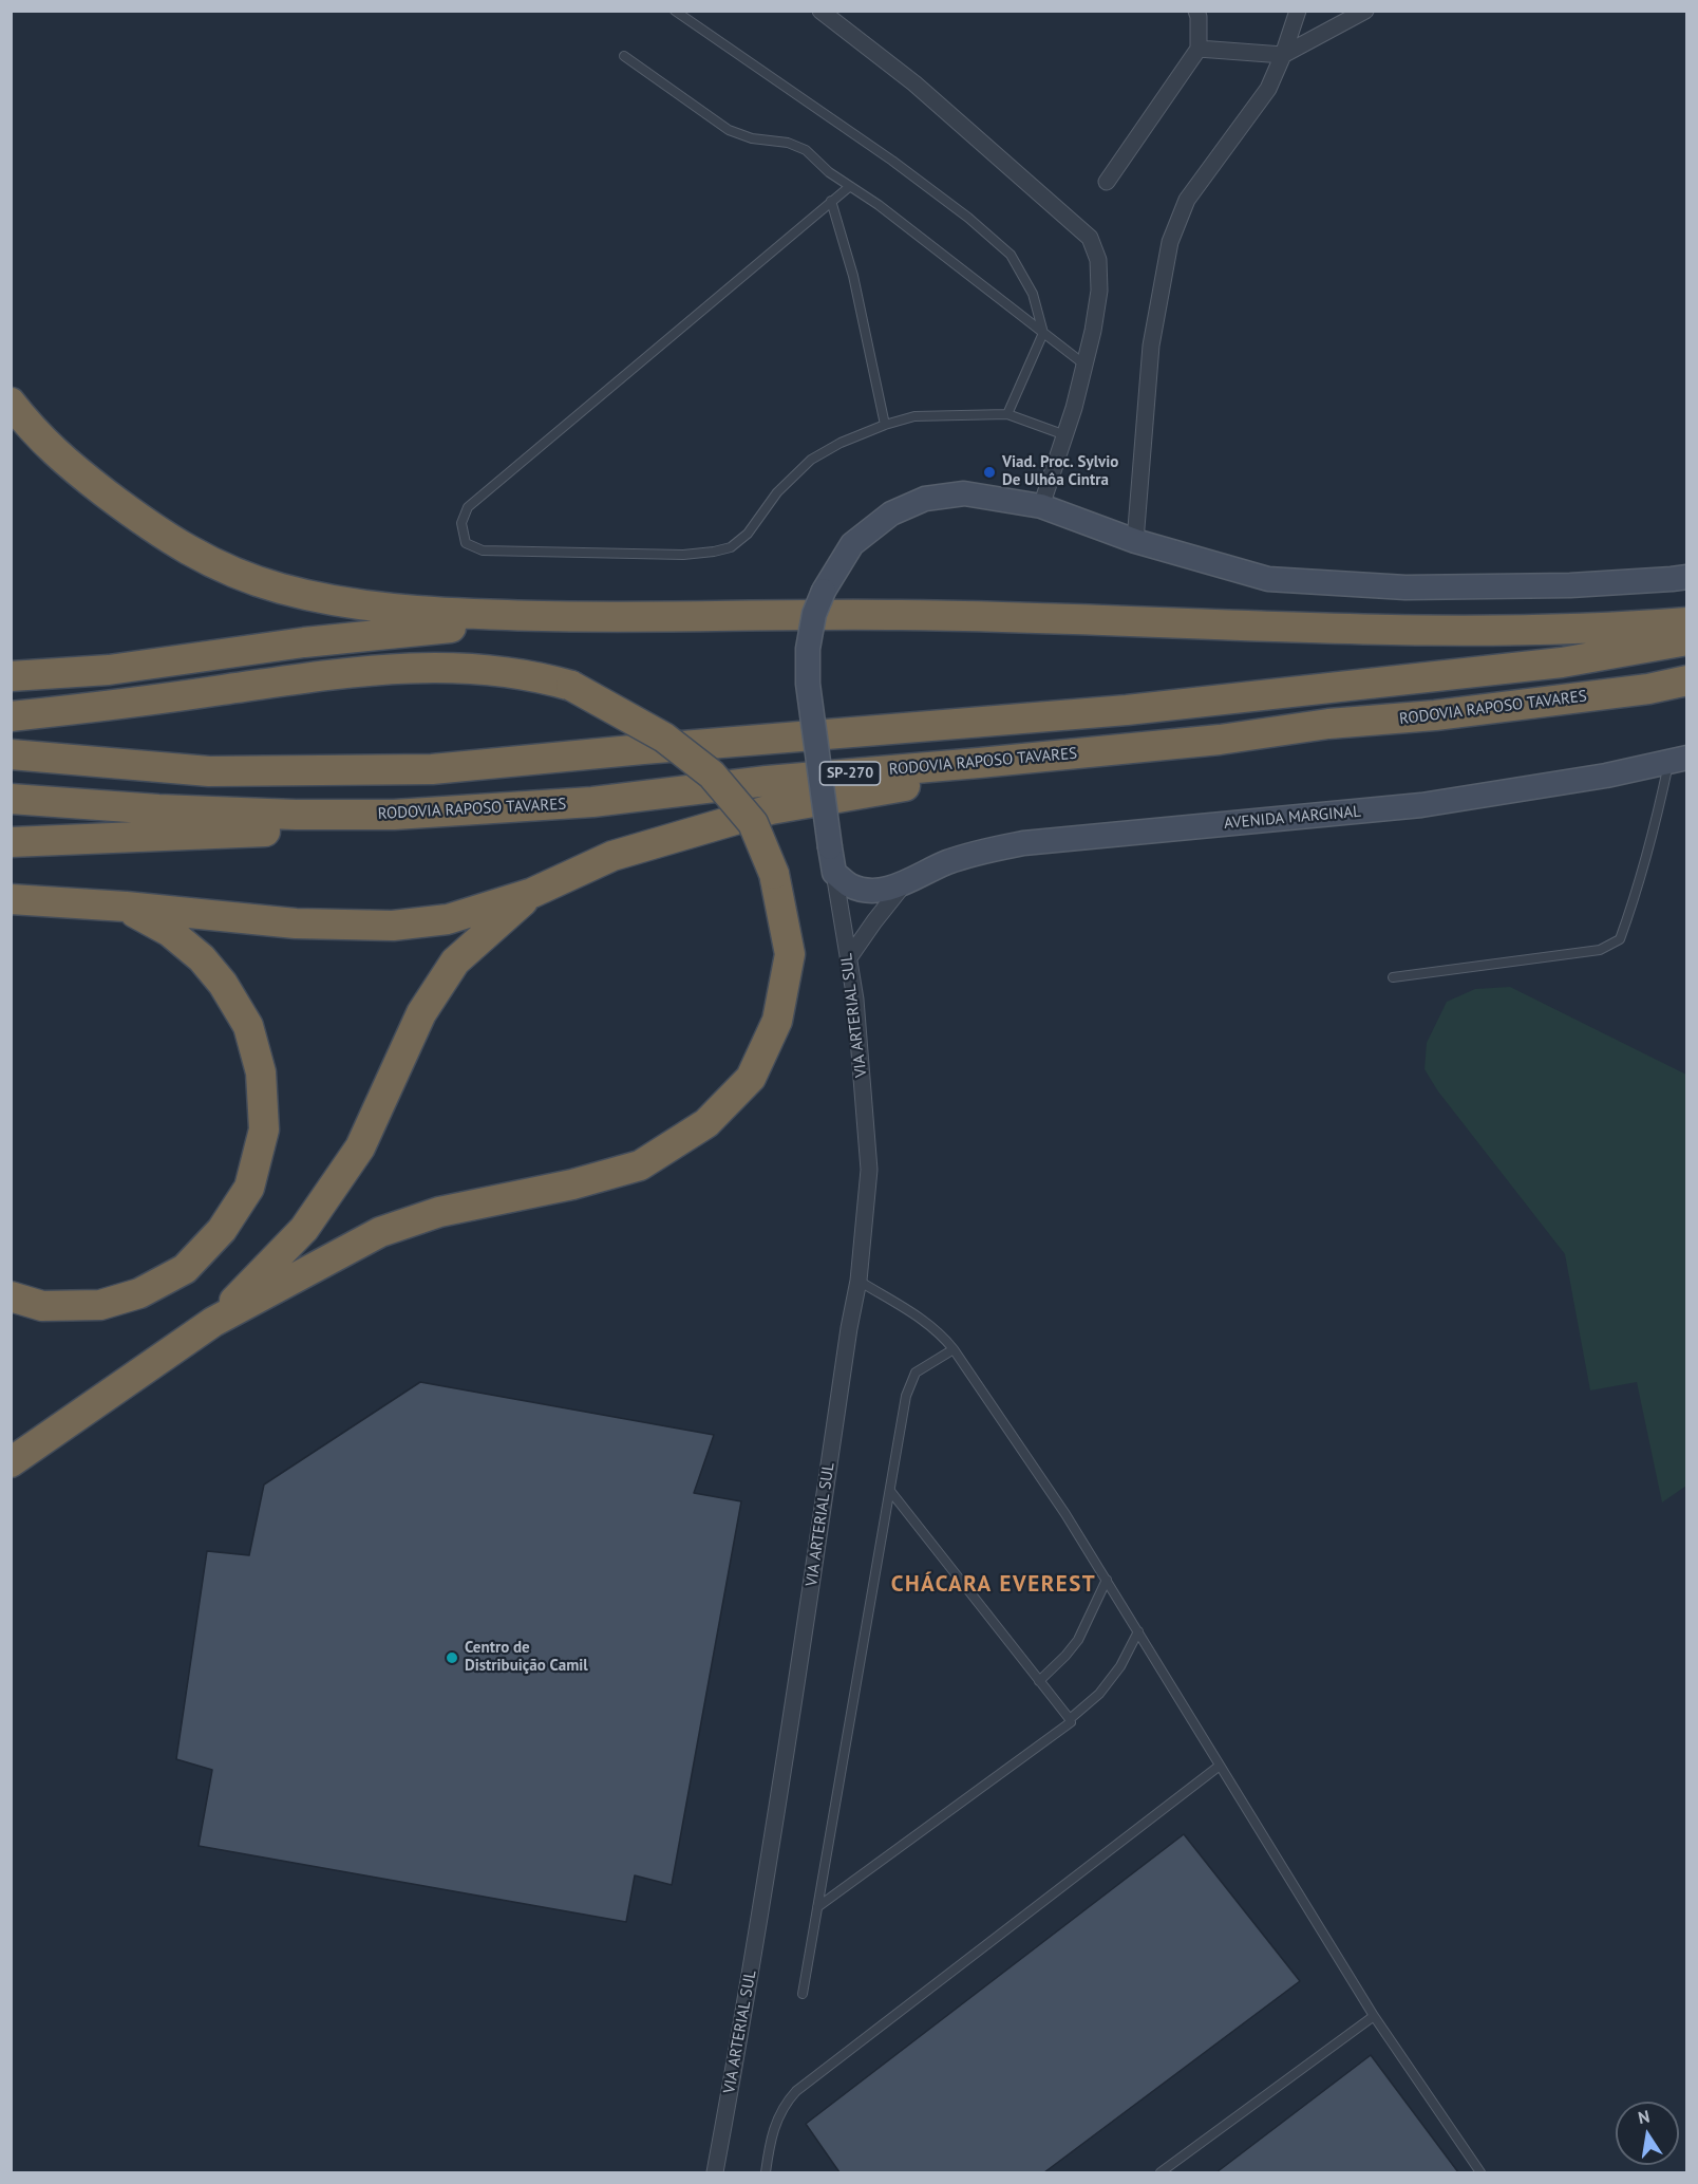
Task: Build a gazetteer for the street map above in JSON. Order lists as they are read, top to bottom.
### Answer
{
  "streets": {
    "highway": ["RODOVIA RAPOSO TAVARES", "SP-270"],
    "main road": ["AVENIDA MARGINAL"],
    "street": ["VIA ARTERIAL SUL"]
  },
  "crossings": [
    ["AVENIDA MARGINAL", "VIA ARTERIAL SUL"]
  ],
  "districts": ["CHÁCARA EVEREST"],
  "places": ["Viad. Proc. Sylvio De Ulhôa Cintra", "Centro de Distribuição Camil"],
  "north": "top"
}
